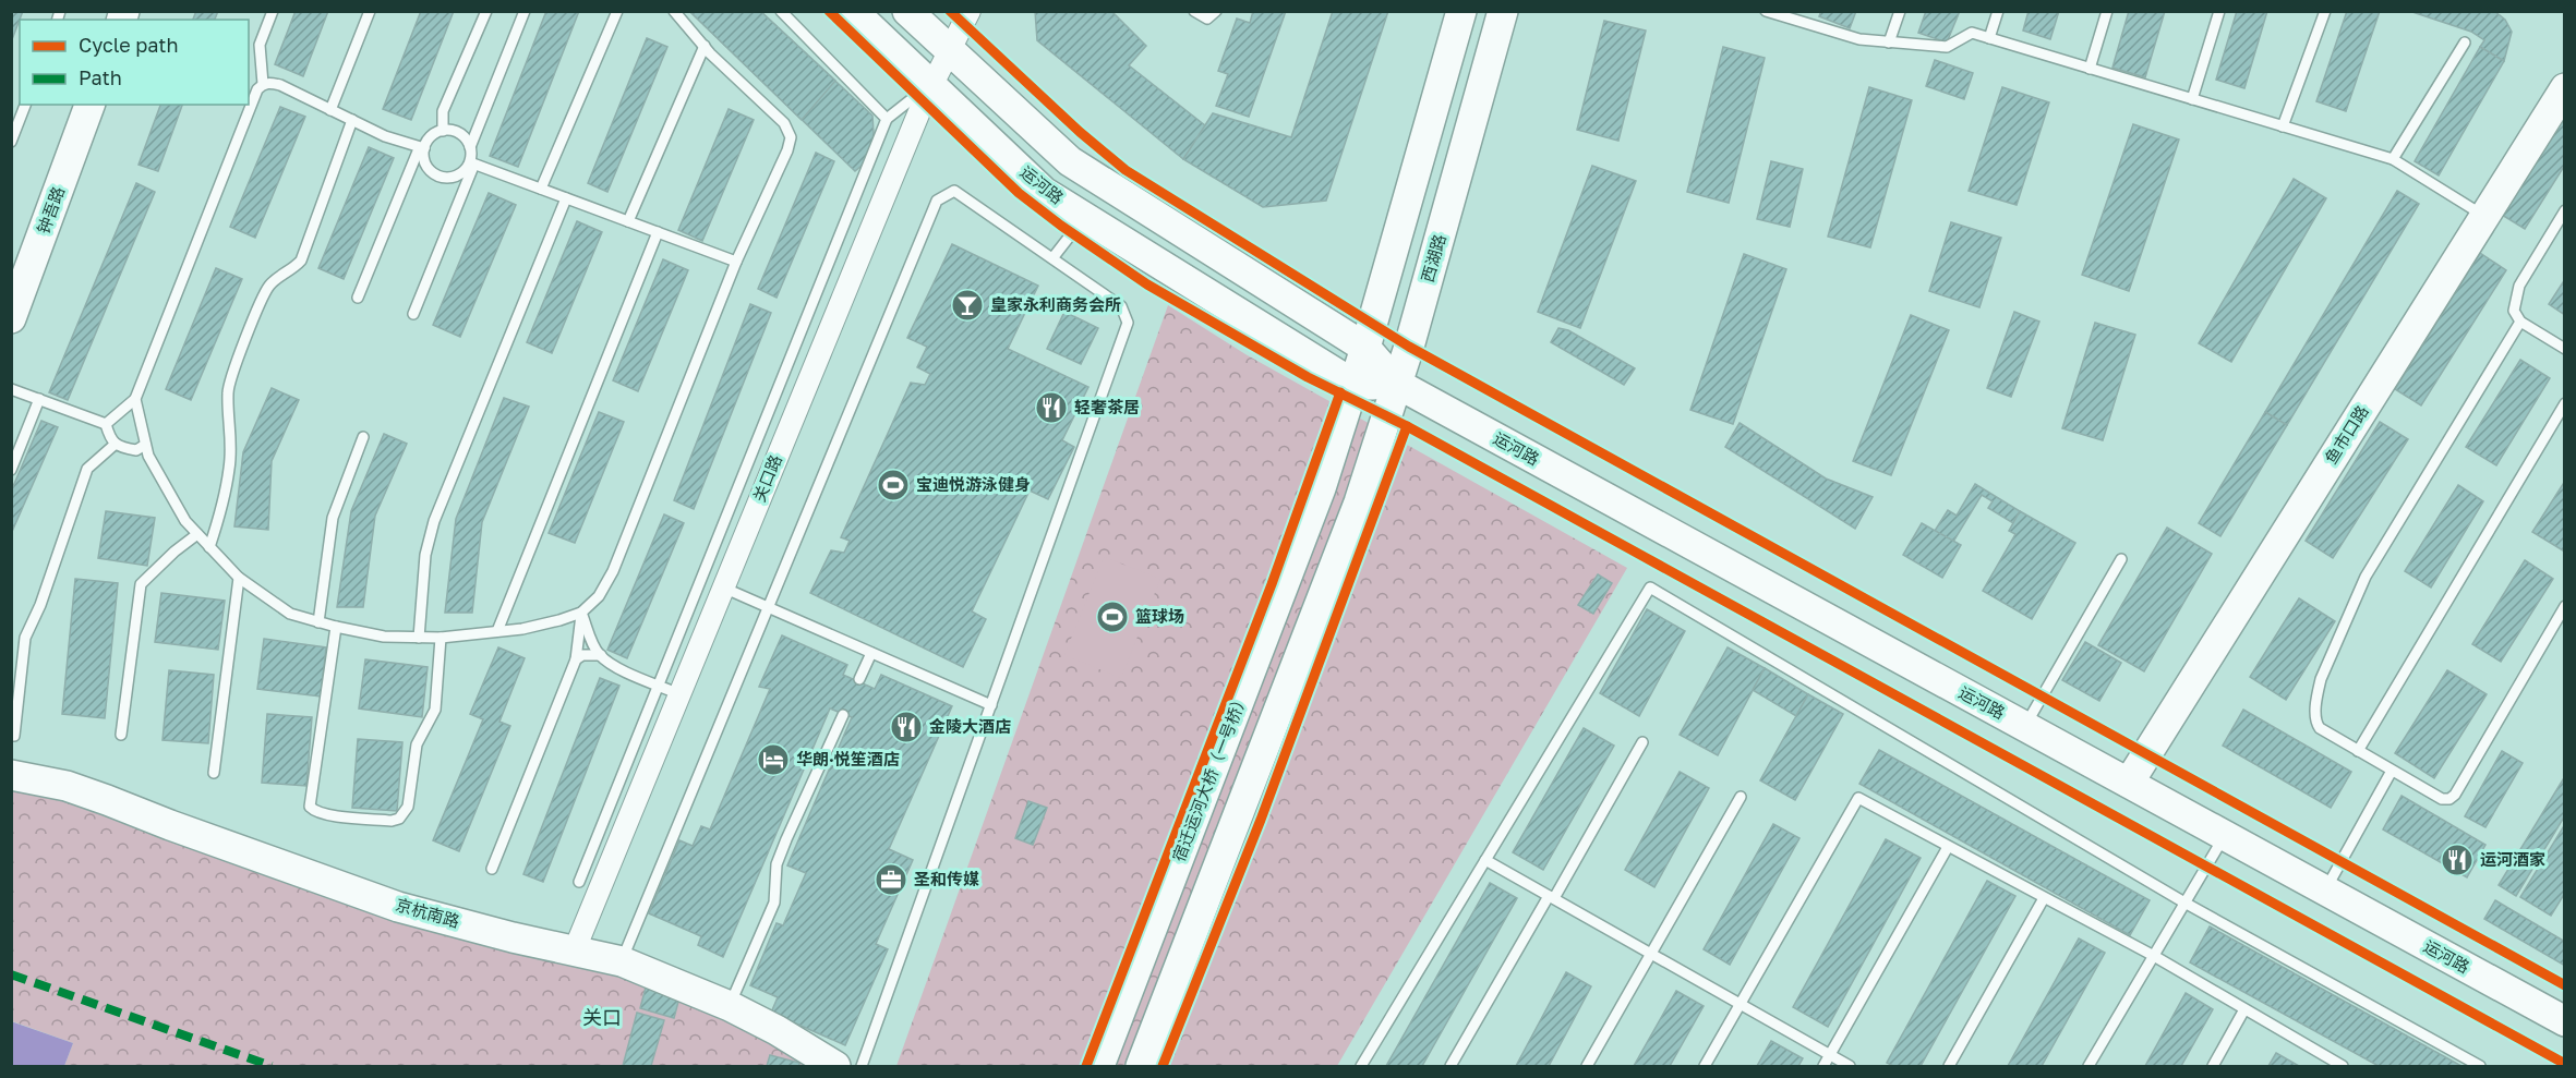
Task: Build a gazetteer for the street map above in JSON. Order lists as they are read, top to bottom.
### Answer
{
  "streets": {
    "street": [
      "运河路",
      "钟吾路",
      "西湖路",
      "鱼市口路",
      "关口路",
      "宿迁运河大桥（一号桥）",
      "京杭南路"
    ]
  },
  "crossings": [
    ["运河路", "西湖路"],
    ["运河路", "鱼市口路"],
    ["运河路", "关口路"],
    ["运河路", "宿迁运河大桥（一号桥）"],
    ["关口路", "京杭南路"]
  ],
  "districts": ["关口"],
  "places": {
    "bar": ["皇家永利商务会所"],
    "restaurant": ["轻奢茶居", "金陵大酒店", "运河酒家"],
    "sports": ["宝迪悦游泳健身", "篮球场"],
    "hotel": ["华朗·悦笙酒店"],
    "office": ["圣和传媒"]
  },
  "legend": ["Cycle path", "Path"]
}
